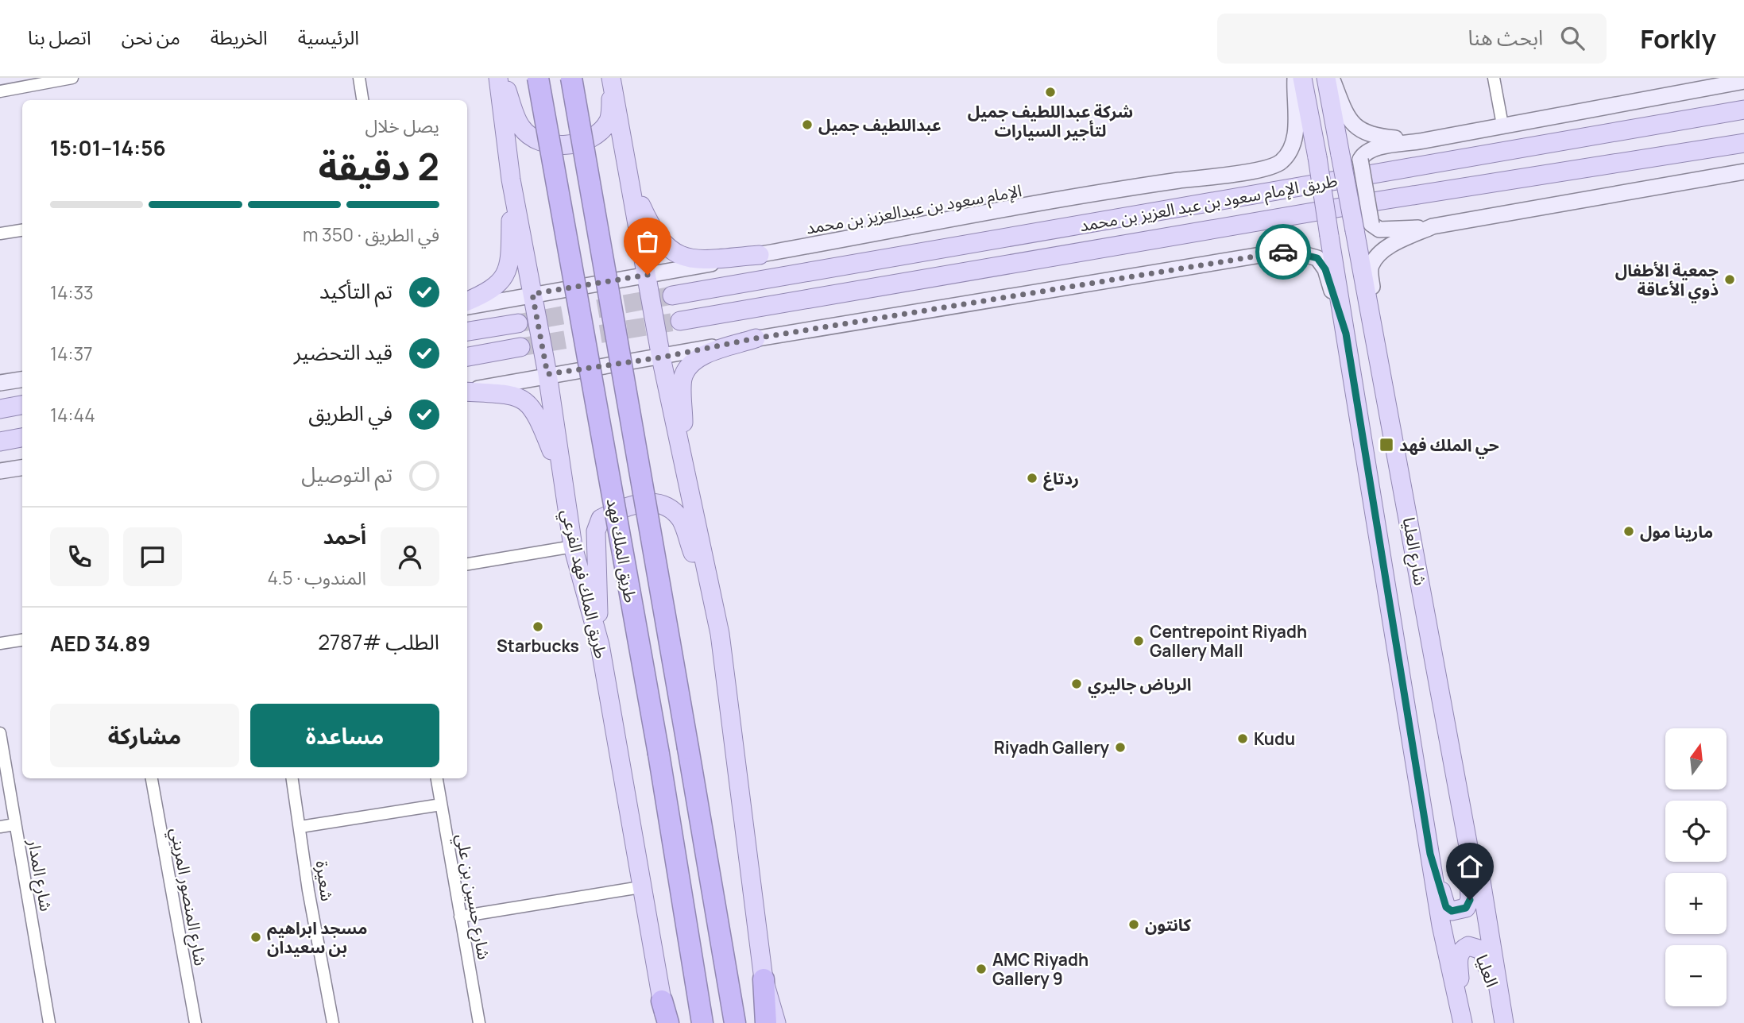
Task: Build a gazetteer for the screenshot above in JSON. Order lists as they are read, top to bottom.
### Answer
{
  "streets": {
    "highway": ["طريق الملك فهد"],
    "main road": [
      "طريق الإمام سعود بن عبد العزيز بن محمد",
      "شارع العليا",
      "طريق الملك فهد الفرعي",
      "العليا"
    ],
    "street": [
      "الإمام سعود بن عبدالعزيز بن محمد",
      "شارع المدار",
      "شعيرة",
      "شارع المنصور المريني",
      "شارع حسين بن علي"
    ]
  },
  "crossings": [
    ["الإمام سعود بن عبدالعزيز بن محمد", "طريق الملك فهد الفرعي"],
    ["شارع العليا", "العليا"]
  ],
  "places": {
    "other": [
      "شركة عبداللطيف جميل لتأجير السيارات",
      "عبداللطيف جميل",
      "جمعية الأطفال ذوي الأعاقة",
      "ردتاغ",
      "مارينا مول",
      "Starbucks",
      "Centrepoint Riyadh Gallery Mall",
      "الرياض جاليري",
      "Kudu",
      "Riyadh Gallery",
      "كانتون",
      "مسجد ابراهيم بن سعيدان",
      "AMC Riyadh Gallery 9"
    ],
    "transit": ["حي الملك فهد"]
  },
  "north": "top",
  "page": {
    "header": "Forkly",
    "search": "ابحث هنا",
    "nav": [
      "الرئيسية",
      "الخريطة",
      "من نحن",
      "اتصل بنا"
    ],
    "heading": ["2 دقيقة", "يصل خلال", "14:56–15:01"],
    "panel": [
      "أحمد",
      "المندوب · 4.5",
      "الطلب #2787",
      "AED 34.89"
    ],
    "bar": "في الطريق · 350 m",
    "list": [
      ["تم التأكيد", "14:33"],
      ["قيد التحضير", "14:37"],
      ["في الطريق", "14:44"],
      "تم التوصيل"
    ],
    "buttons": ["مساعدة", "مشاركة"],
    "map_buttons": ["+", "−"]
  }
}
